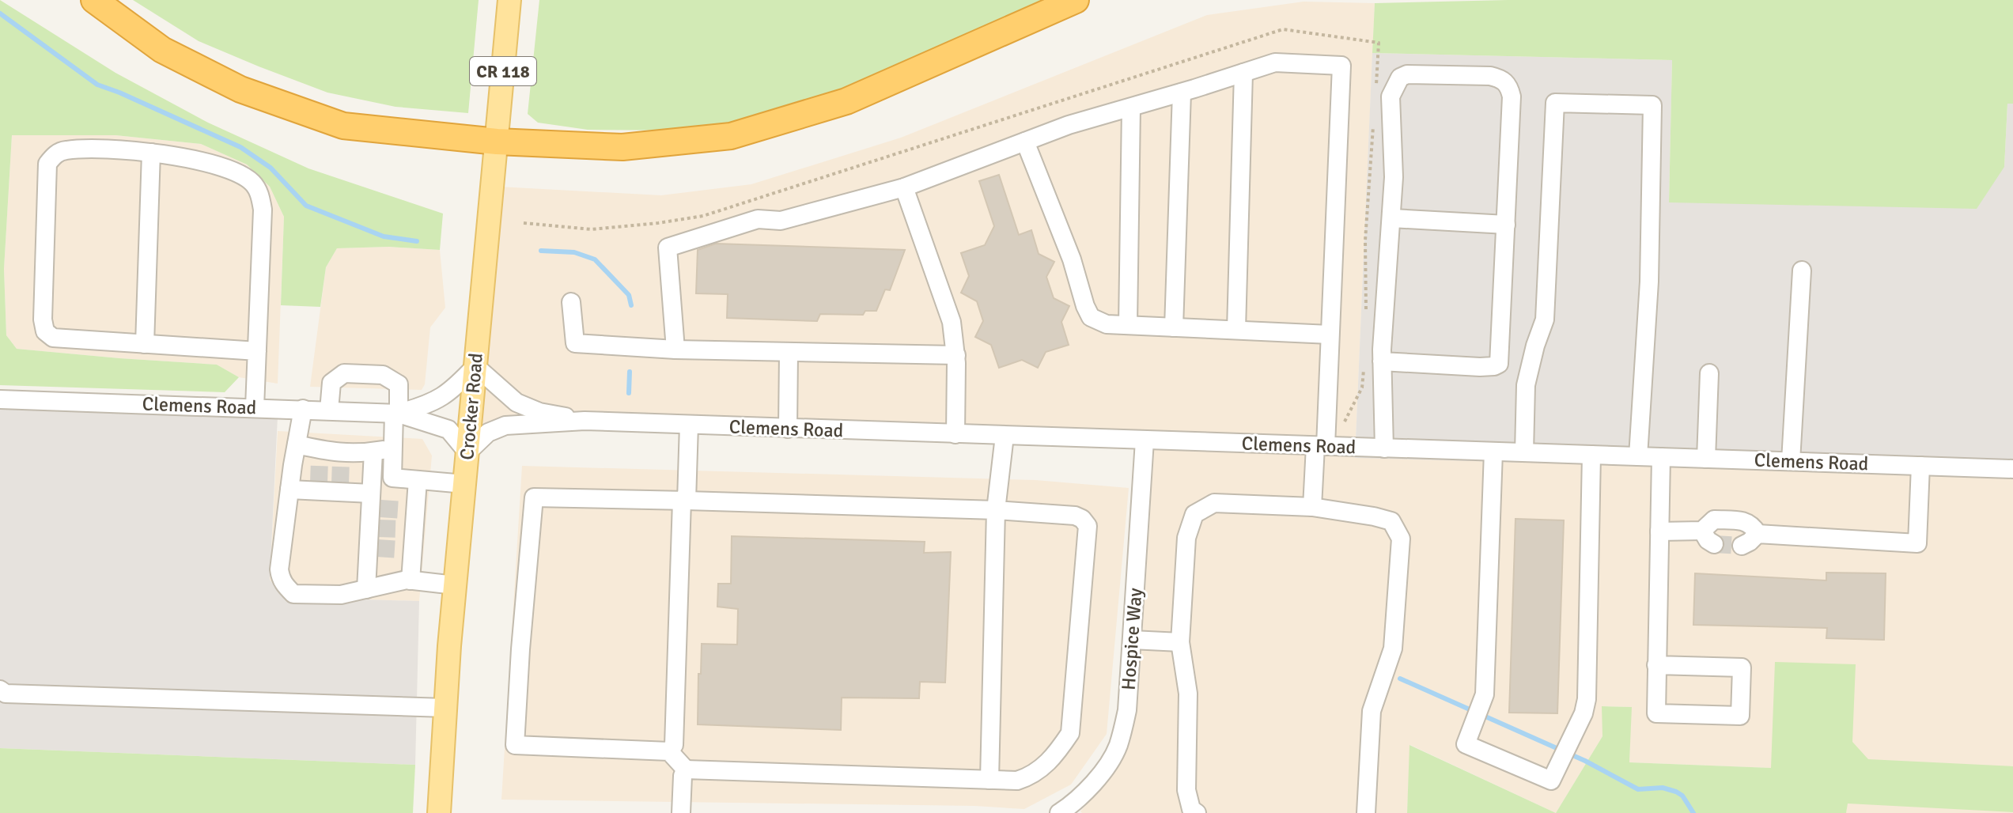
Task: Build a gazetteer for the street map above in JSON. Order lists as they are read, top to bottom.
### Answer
{
  "streets": {
    "main road": ["CR 118", "Crocker Road"],
    "street": ["Clemens Road", "Hospice Way"]
  },
  "crossings": [
    ["Clemens Road", "Crocker Road"],
    ["Clemens Road", "Hospice Way"]
  ]
}
